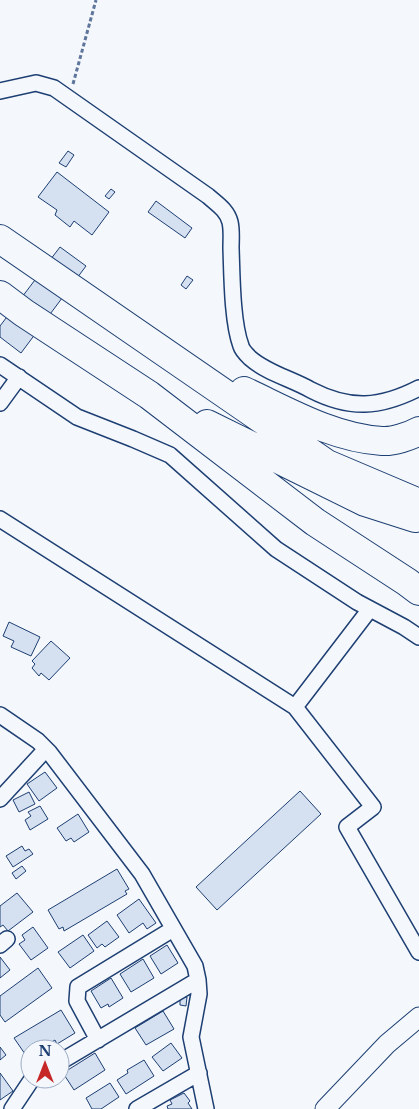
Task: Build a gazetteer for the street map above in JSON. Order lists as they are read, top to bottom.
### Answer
{
  "north": "top"
}
